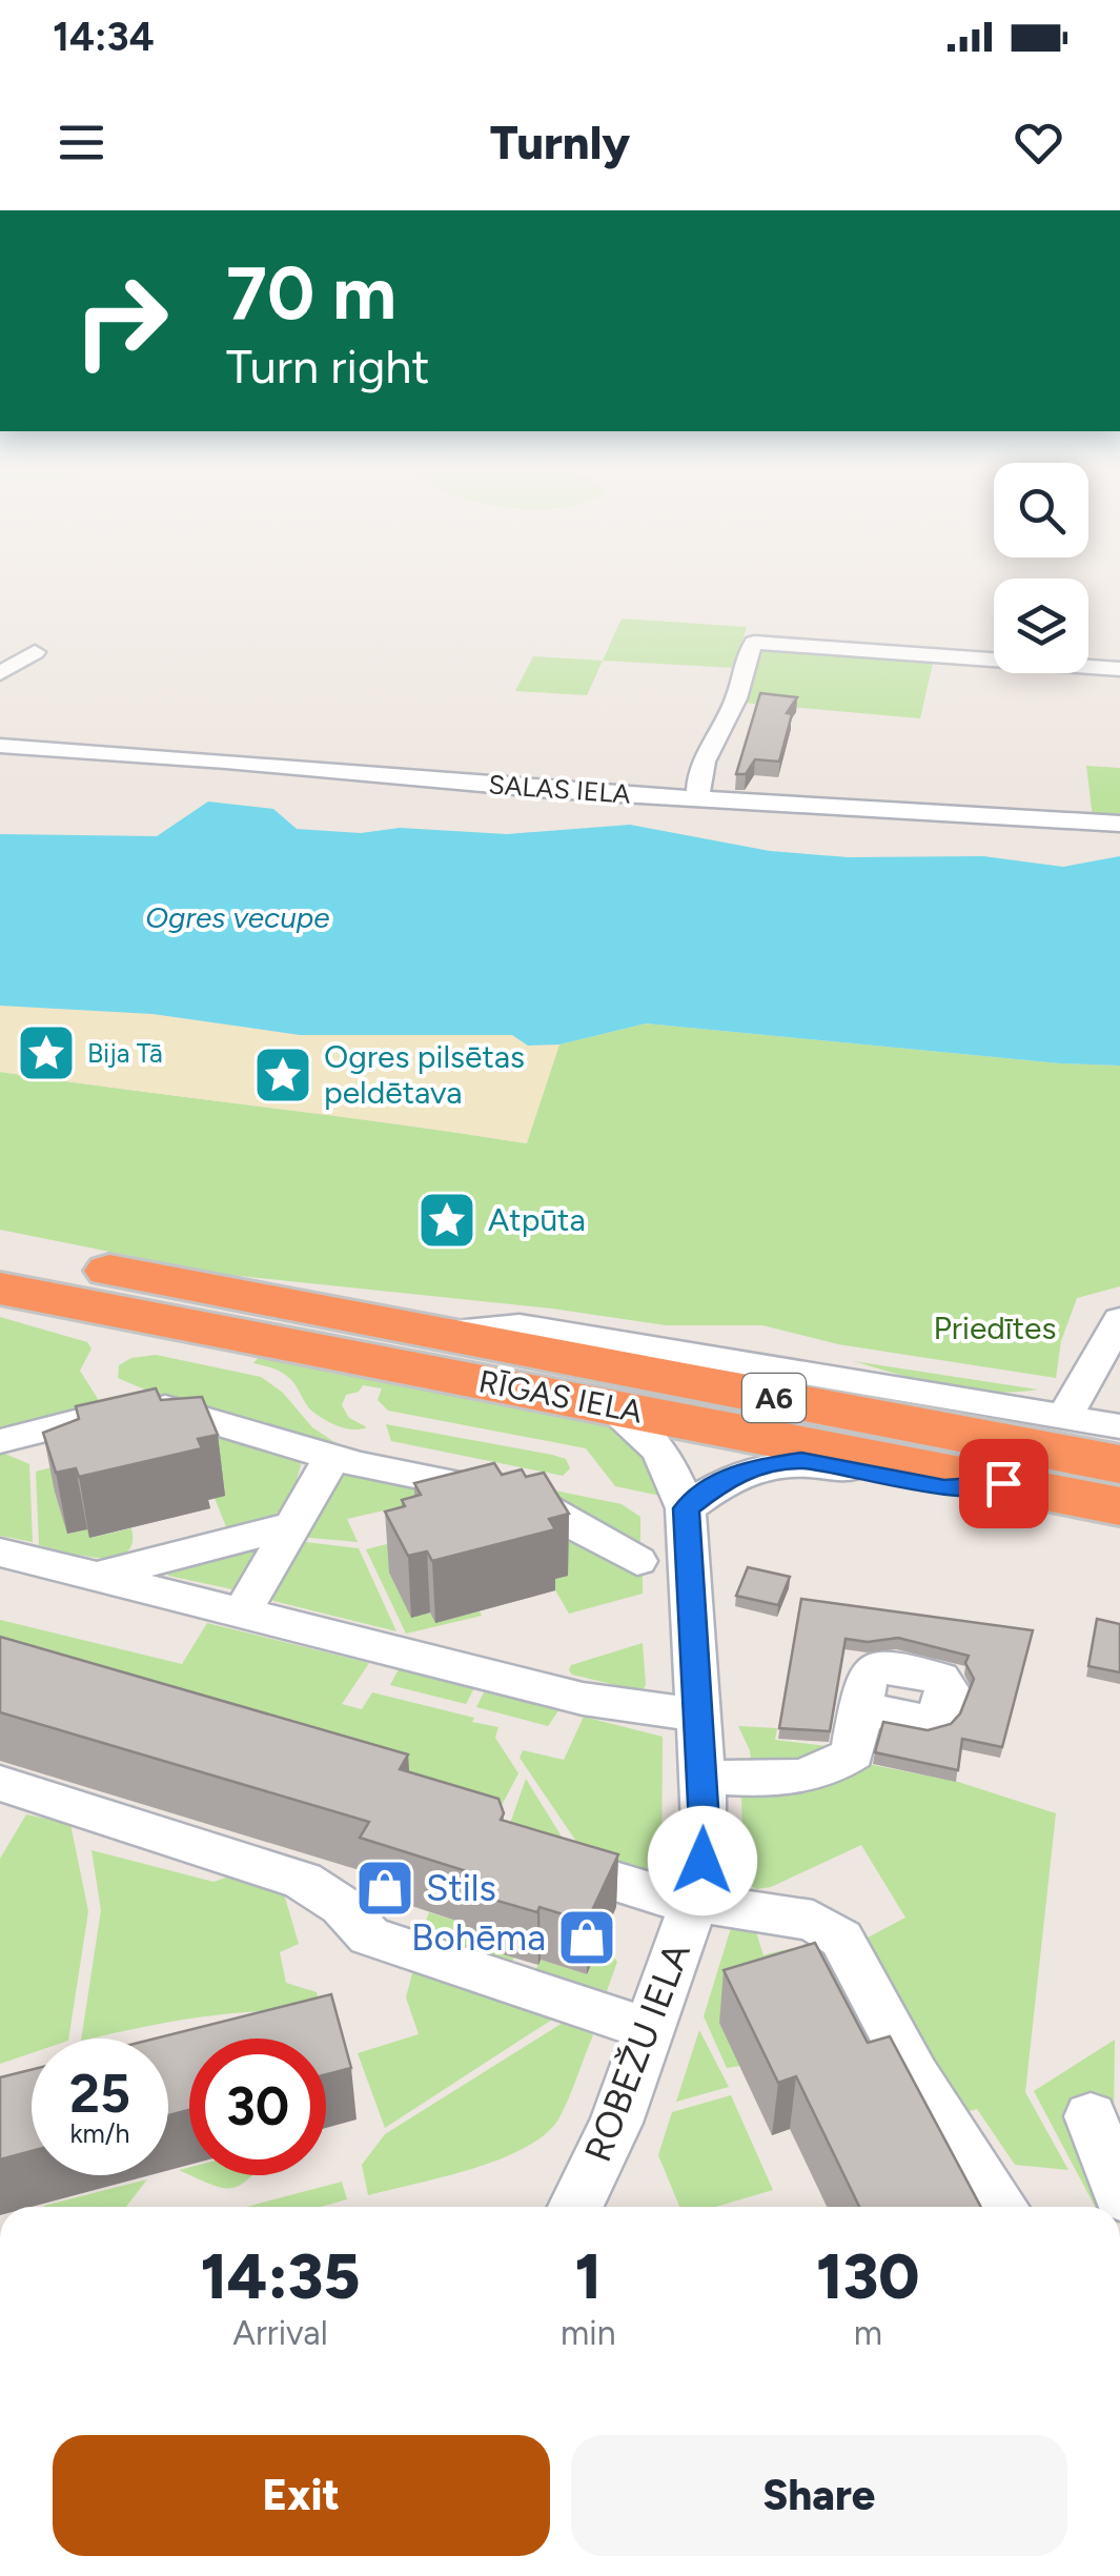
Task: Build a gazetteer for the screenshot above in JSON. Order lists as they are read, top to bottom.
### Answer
{
  "streets": {
    "highway": ["RĪGAS IELA", "A6"],
    "street": ["SALAS IELA", "ROBEŽU IELA"]
  },
  "crossings": [
    ["RĪGAS IELA", "ROBEŽU IELA"]
  ],
  "water": ["Ogres vecupe"],
  "parks": ["Priedītes"],
  "places": {
    "place": ["Bija Tā", "Ogres pilsētas peldētava", "Atpūta"],
    "shop": ["Stils", "Bohēma"]
  },
  "page": {
    "status": "14:34",
    "header": "Turnly",
    "turn": ["70 m", "Turn right"],
    "speed": "25 km/h",
    "limit": "30",
    "eta": [
      "14:35",
      "Arrival",
      "1",
      "min",
      "130",
      "m"
    ],
    "buttons": ["Exit", "Share"]
  }
}
